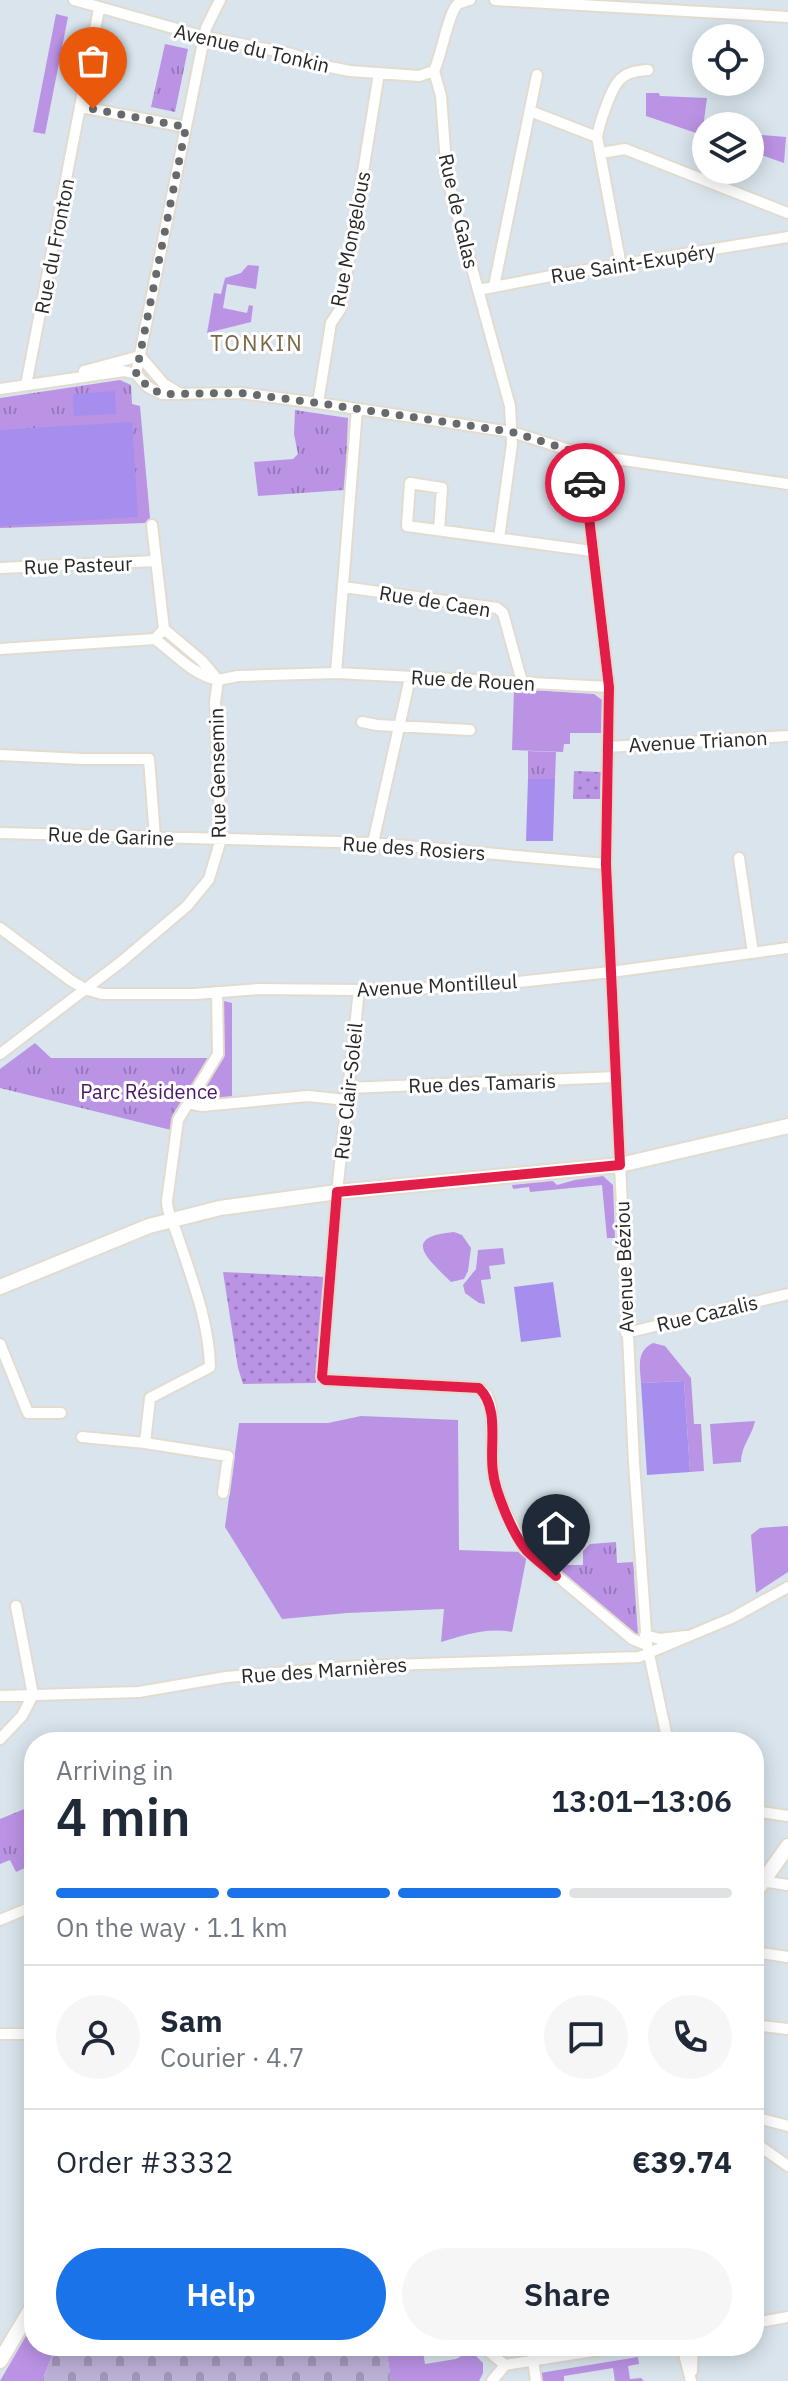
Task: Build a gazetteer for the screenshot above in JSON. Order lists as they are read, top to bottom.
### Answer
{
  "streets": {
    "street": [
      "Avenue du Tonkin",
      "Rue de Galas",
      "Rue Mongelous",
      "Rue du Fronton",
      "Rue Saint-Exupéry",
      "Rue Pasteur",
      "Rue de Caen",
      "Rue de Rouen",
      "Avenue Trianon",
      "Rue Gensemin",
      "Rue de Garine",
      "Rue des Rosiers",
      "Avenue Montilleul",
      "Rue des Tamaris",
      "Rue Clair-Soleil",
      "Avenue Béziou",
      "Rue Cazalis",
      "Rue des Marnières"
    ]
  },
  "crossings": [
    ["Avenue du Tonkin", "Rue de Galas"],
    ["Avenue du Tonkin", "Rue Mongelous"],
    ["Avenue du Tonkin", "Rue du Fronton"],
    ["Rue de Galas", "Rue Saint-Exupéry"],
    ["Rue de Caen", "Rue de Rouen"],
    ["Rue de Rouen", "Rue Gensemin"],
    ["Rue de Rouen", "Avenue Béziou"],
    ["Avenue Trianon", "Avenue Béziou"],
    ["Rue Gensemin", "Rue de Garine"],
    ["Rue Gensemin", "Rue des Rosiers"],
    ["Rue Gensemin", "Avenue Montilleul"],
    ["Rue de Garine", "Rue des Rosiers"],
    ["Rue des Rosiers", "Avenue Béziou"],
    ["Avenue Montilleul", "Rue Clair-Soleil"],
    ["Avenue Montilleul", "Avenue Béziou"],
    ["Rue des Tamaris", "Rue Clair-Soleil"],
    ["Rue des Tamaris", "Avenue Béziou"],
    ["Rue Clair-Soleil", "Avenue Béziou"],
    ["Rue Clair-Soleil", "Rue des Marnières"],
    ["Avenue Béziou", "Rue Cazalis"],
    ["Avenue Béziou", "Rue des Marnières"]
  ],
  "districts": ["TONKIN"],
  "parks": ["Parc Résidence"],
  "page": {
    "heading": ["4 min", "Arriving in", "13:01–13:06"],
    "panel": [
      "Sam",
      "Courier · 4.7",
      "Order #3332",
      "€39.74"
    ],
    "bar": "On the way · 1.1 km",
    "buttons": ["Help", "Share"]
  }
}
